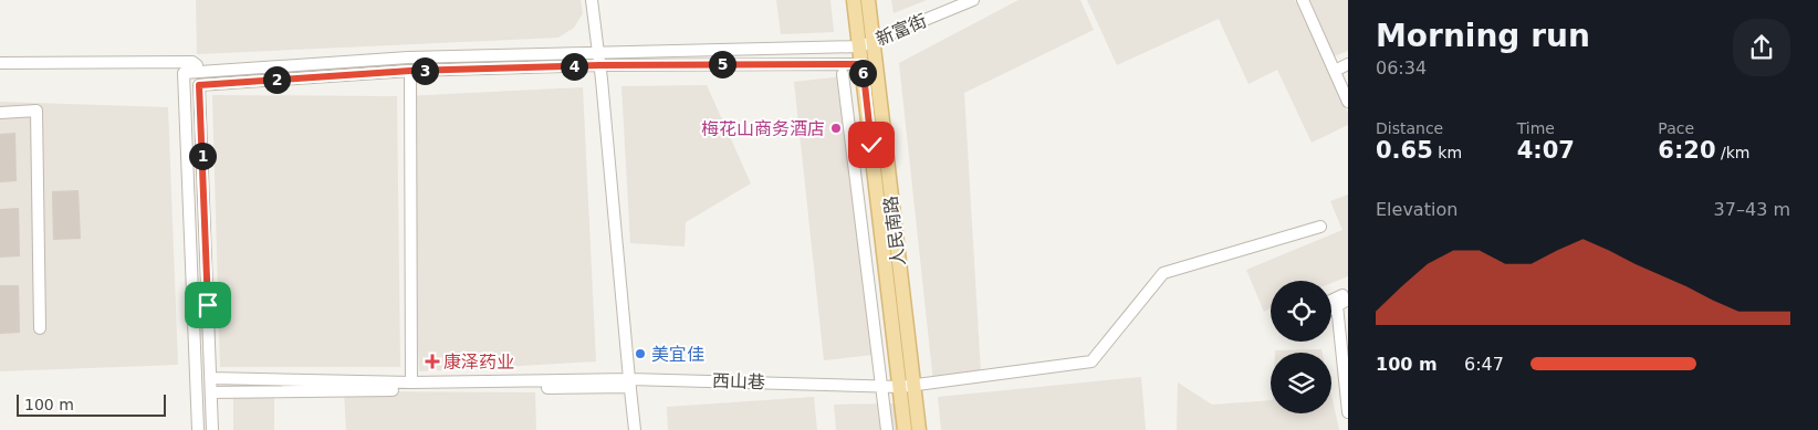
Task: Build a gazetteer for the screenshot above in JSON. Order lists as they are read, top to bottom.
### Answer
{
  "streets": {
    "main road": ["人民南路"],
    "street": ["新富街", "西山巷"]
  },
  "crossings": [
    ["新富街", "人民南路"],
    ["人民南路", "西山巷"]
  ],
  "places": {
    "other": ["梅花山商务酒店", "美宜佳"],
    "health": ["康泽药业"]
  },
  "scale_bar": "100 m",
  "page": {
    "heading": ["Morning run", "06:34"],
    "pins": [
      "5",
      "4",
      "3",
      "6",
      "2",
      "1"
    ],
    "stats": [
      ["Distance", "0.65 km"],
      ["Time", "4:07"],
      ["Pace", "6:20 /km"]
    ],
    "chart": ["Elevation", "37–43 m"],
    "list": [
      {
        "name": "100 m",
        "note": "6:47"
      }
    ],
    "scale": "100 m"
  }
}
